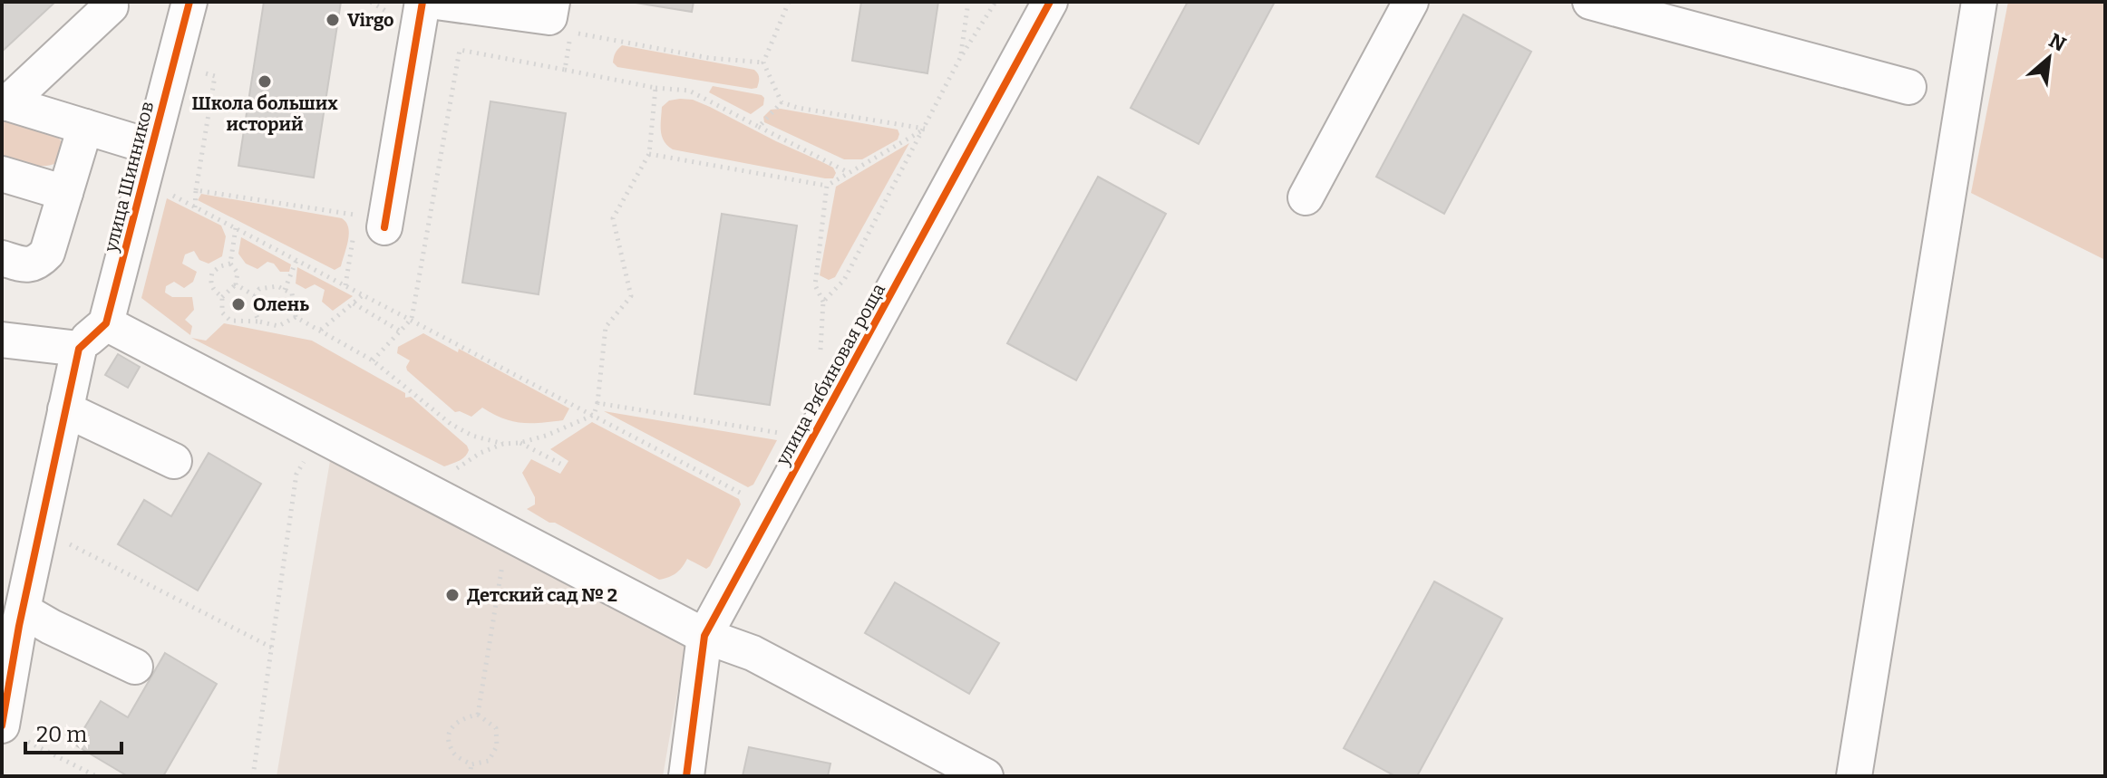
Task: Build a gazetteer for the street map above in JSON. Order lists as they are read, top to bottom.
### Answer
{
  "streets": {
    "street": ["улица Шинников", "улица Рябиновая роща"]
  },
  "places": [
    "Virgo",
    "Школа больших историй",
    "Олень",
    "Детский сад № 2"
  ],
  "scale_bar": "20 m",
  "north": "top right"
}
